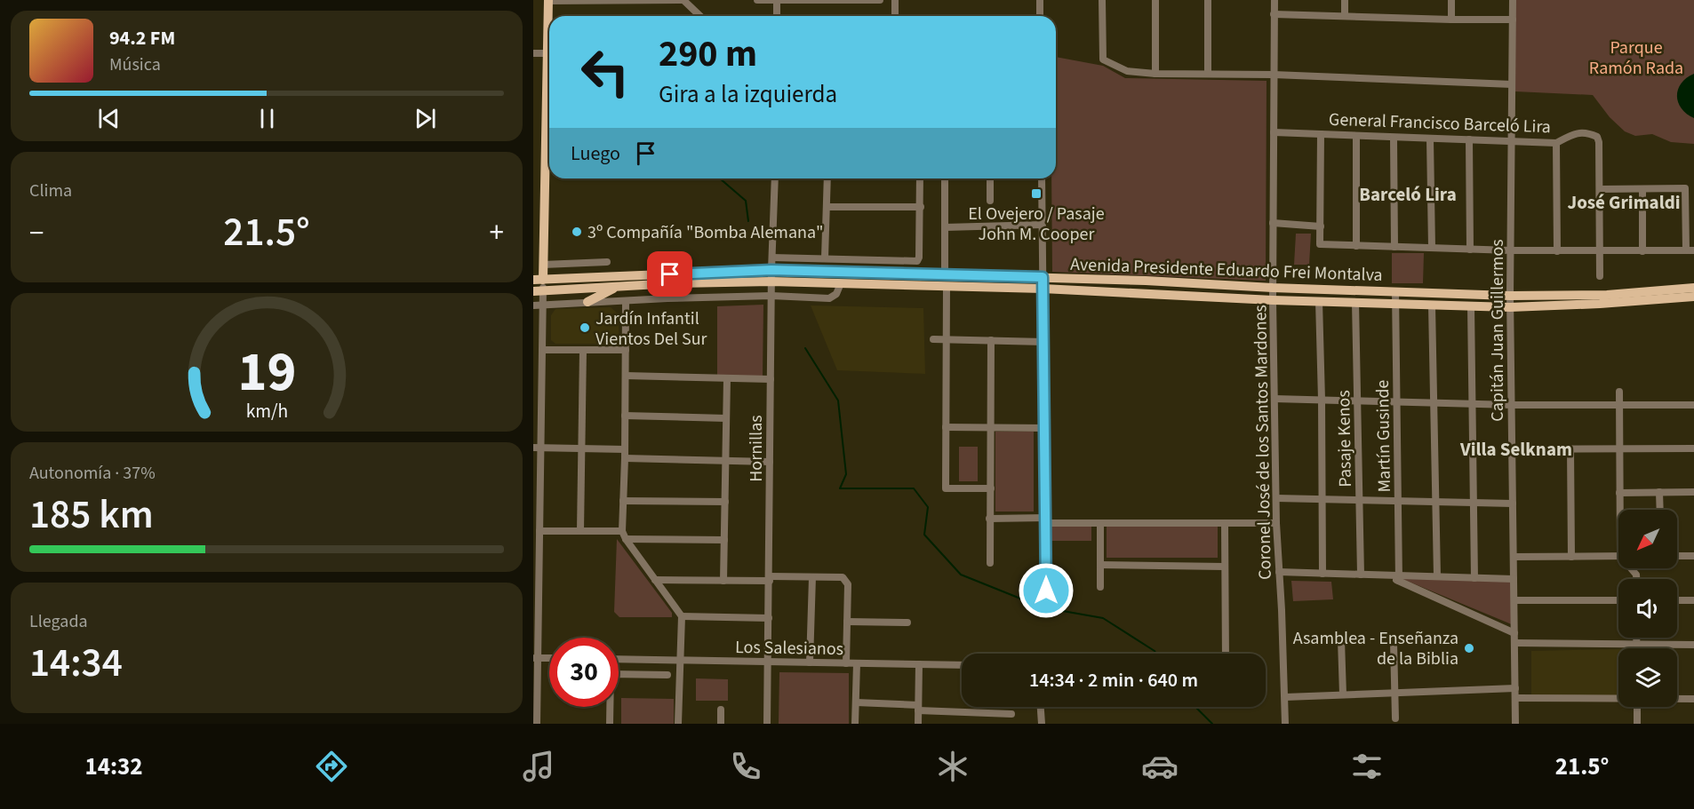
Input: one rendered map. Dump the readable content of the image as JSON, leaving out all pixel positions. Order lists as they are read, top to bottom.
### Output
{
  "streets": {
    "main road": ["Avenida Presidente Eduardo Frei Montalva"],
    "street": [
      "General Francisco Barceló Lira",
      "Capitán Juan Guillermos",
      "Martín Gusinde",
      "Pasaje Kenos",
      "Coronel José de los Santos Mardones",
      "Hornillas",
      "Los Salesianos"
    ]
  },
  "crossings": [
    ["General Francisco Barceló Lira", "Capitán Juan Guillermos"],
    ["General Francisco Barceló Lira", "Coronel José de los Santos Mardones"],
    ["Avenida Presidente Eduardo Frei Montalva", "Capitán Juan Guillermos"],
    ["Avenida Presidente Eduardo Frei Montalva", "Martín Gusinde"],
    ["Avenida Presidente Eduardo Frei Montalva", "Pasaje Kenos"],
    ["Avenida Presidente Eduardo Frei Montalva", "Coronel José de los Santos Mardones"],
    ["Avenida Presidente Eduardo Frei Montalva", "Hornillas"],
    ["Hornillas", "Los Salesianos"]
  ],
  "districts": ["Barceló Lira", "José Grimaldi", "Villa Selknam"],
  "parks": ["Parque Ramón Rada"],
  "places": {
    "transit": ["El Ovejero / Pasaje John M. Cooper"],
    "other": ["3º Compañía \"Bomba Alemana\"", "Jardín Infantil Vientos Del Sur", "Asamblea - Enseñanza de la Biblia"]
  },
  "north": "bottom left",
  "page": {
    "turn": ["290 m", "Gira a la izquierda"],
    "song": ["94.2 FM", "Música"],
    "then": "Luego",
    "tile": [
      "Clima",
      ["Autonomía · 37%", "185 km"],
      ["Llegada", "14:34"]
    ],
    "heat": ["−", "21.5°", "+"],
    "limit": "30",
    "trip": "14:34 · 2 min · 640 m",
    "tabs": ["14:32", "21.5°"],
    "gauge": ["19", "km/h"]
  }
}
